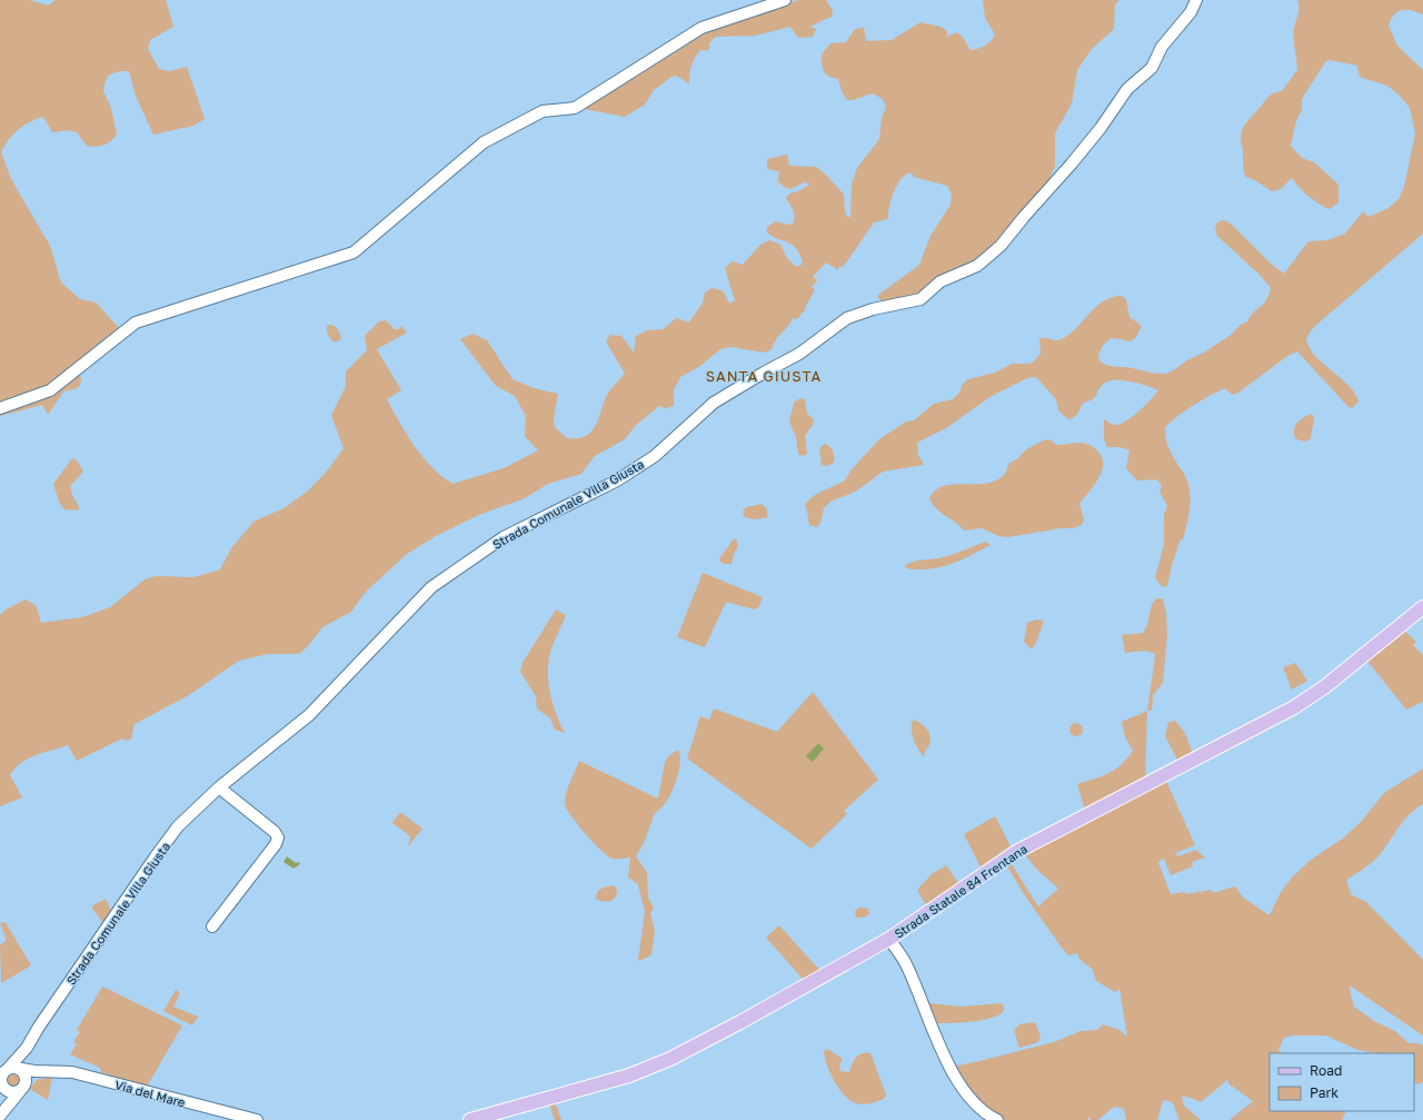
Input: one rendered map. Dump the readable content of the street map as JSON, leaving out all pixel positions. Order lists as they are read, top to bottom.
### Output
{
  "streets": {
    "main road": ["Strada Statale 84 Frentana"],
    "street": ["Strada Comunale Villa Giusta", "Via del Mare"]
  },
  "districts": ["SANTA GIUSTA"],
  "legend": ["Road", "Park"]
}
